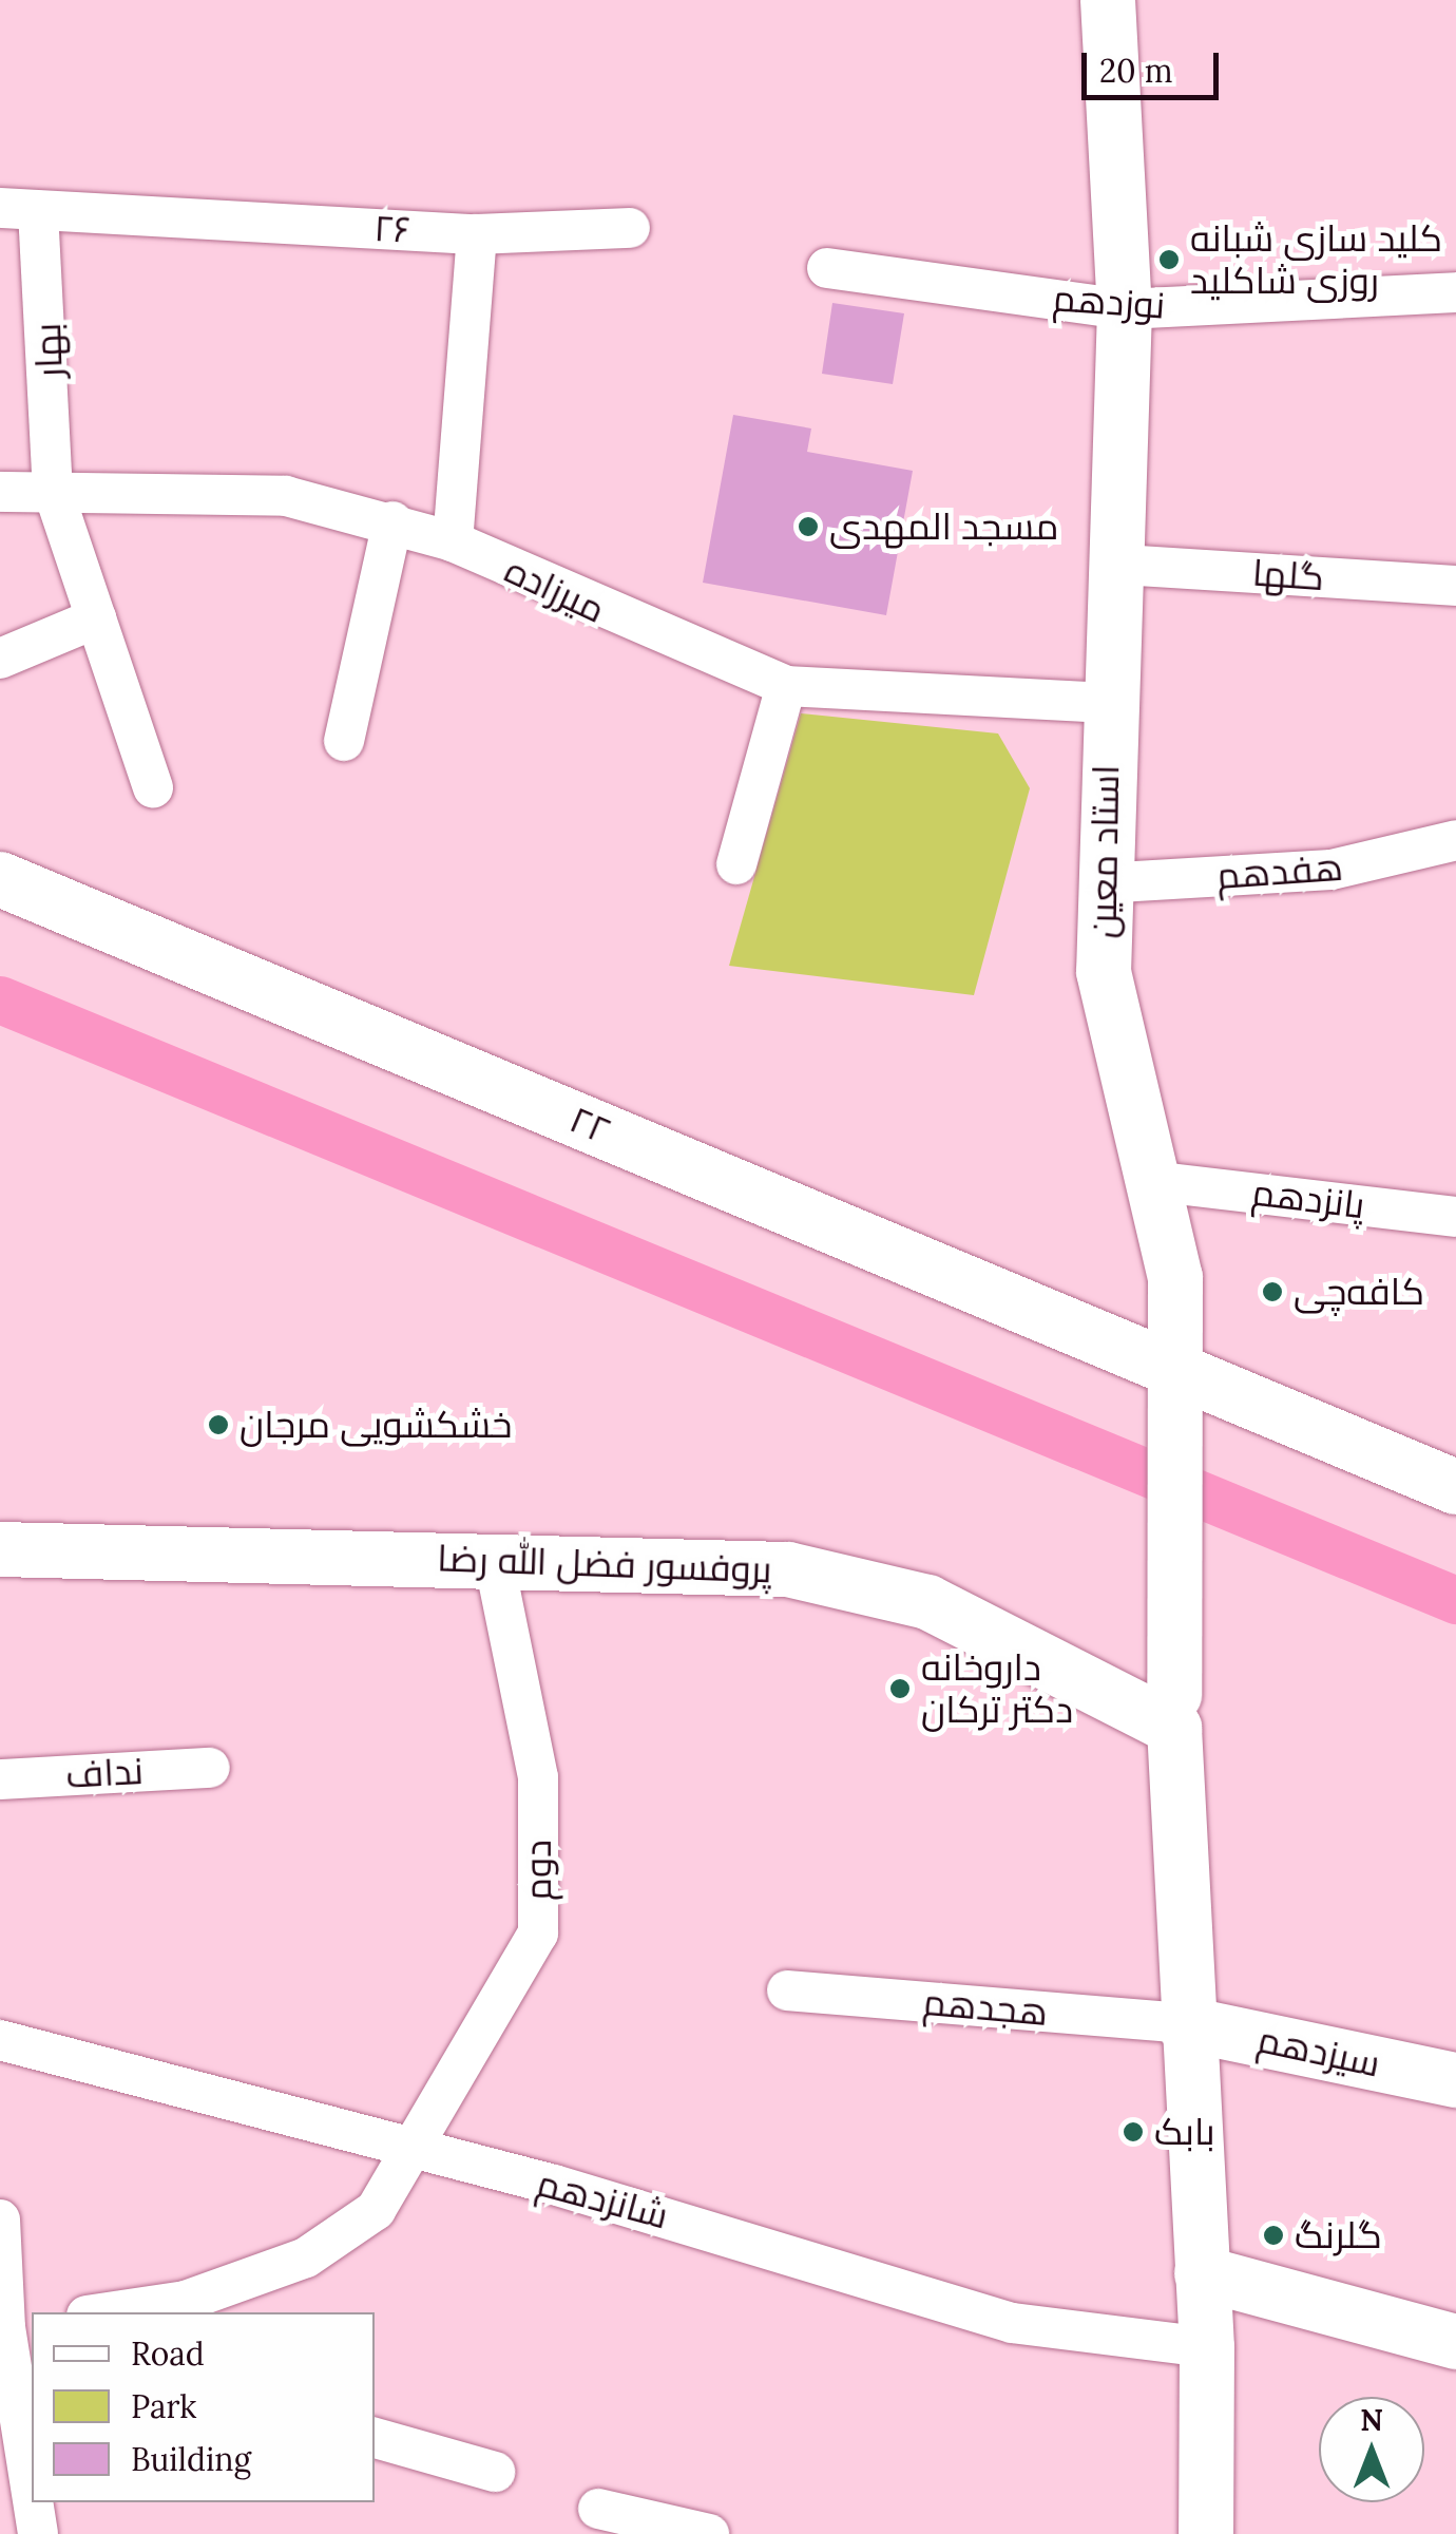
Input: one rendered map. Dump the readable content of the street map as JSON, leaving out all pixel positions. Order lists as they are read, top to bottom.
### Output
{
  "streets": {
    "main road": [
      "استاد معین",
      "۲۲",
      "پروفسور فضل الله رضا",
      "سیزدهم"
    ],
    "street": [
      "۲۶",
      "نوزدهم",
      "بهار",
      "گلها",
      "میرزاده",
      "هفدهم",
      "پانزدهم",
      "نداف",
      "دوم",
      "هجدهم",
      "شانزدهم"
    ]
  },
  "crossings": [
    ["۲۶", "بهار"],
    ["نوزدهم", "استاد معین"],
    ["بهار", "میرزاده"],
    ["گلها", "استاد معین"],
    ["میرزاده", "استاد معین"],
    ["استاد معین", "هفدهم"],
    ["استاد معین", "۲۲"],
    ["استاد معین", "پانزدهم"],
    ["استاد معین", "پروفسور فضل الله رضا"],
    ["استاد معین", "هجدهم"],
    ["استاد معین", "سیزدهم"],
    ["استاد معین", "شانزدهم"],
    ["پروفسور فضل الله رضا", "دوم"],
    ["دوم", "شانزدهم"],
    ["هجدهم", "سیزدهم"]
  ],
  "places": [
    "کلید سازی شبانه روزی شاکلید",
    "مسجد المهدی",
    "کافه‌چی",
    "خشکشویی مرجان",
    "داروخانه دکتر ترکان",
    "بابک",
    "گلرنگ"
  ],
  "legend": ["Road", "Park", "Building"],
  "scale_bar": "20 m",
  "north": "top"
}
